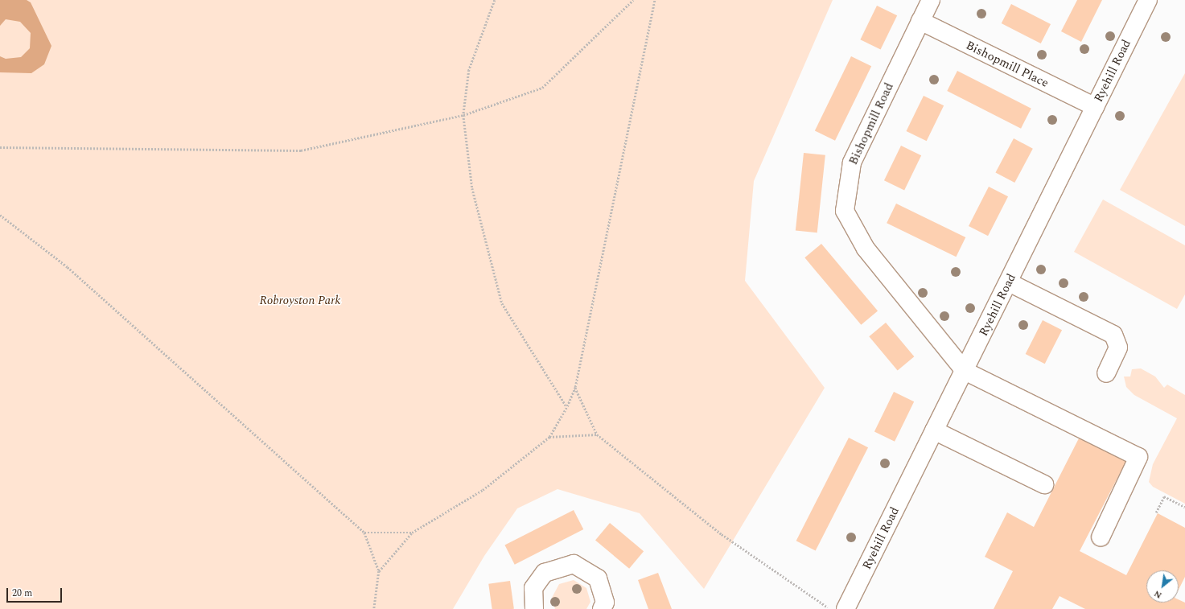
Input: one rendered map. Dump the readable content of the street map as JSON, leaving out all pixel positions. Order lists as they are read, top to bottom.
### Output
{
  "streets": {
    "street": ["Bishopmill Place", "Ryehill Road", "Bishopmill Road"]
  },
  "crossings": [
    ["Bishopmill Place", "Ryehill Road"],
    ["Bishopmill Place", "Bishopmill Road"],
    ["Ryehill Road", "Bishopmill Road"]
  ],
  "parks": ["Robroyston Park"],
  "scale_bar": "20 m",
  "north": "bottom left"
}
